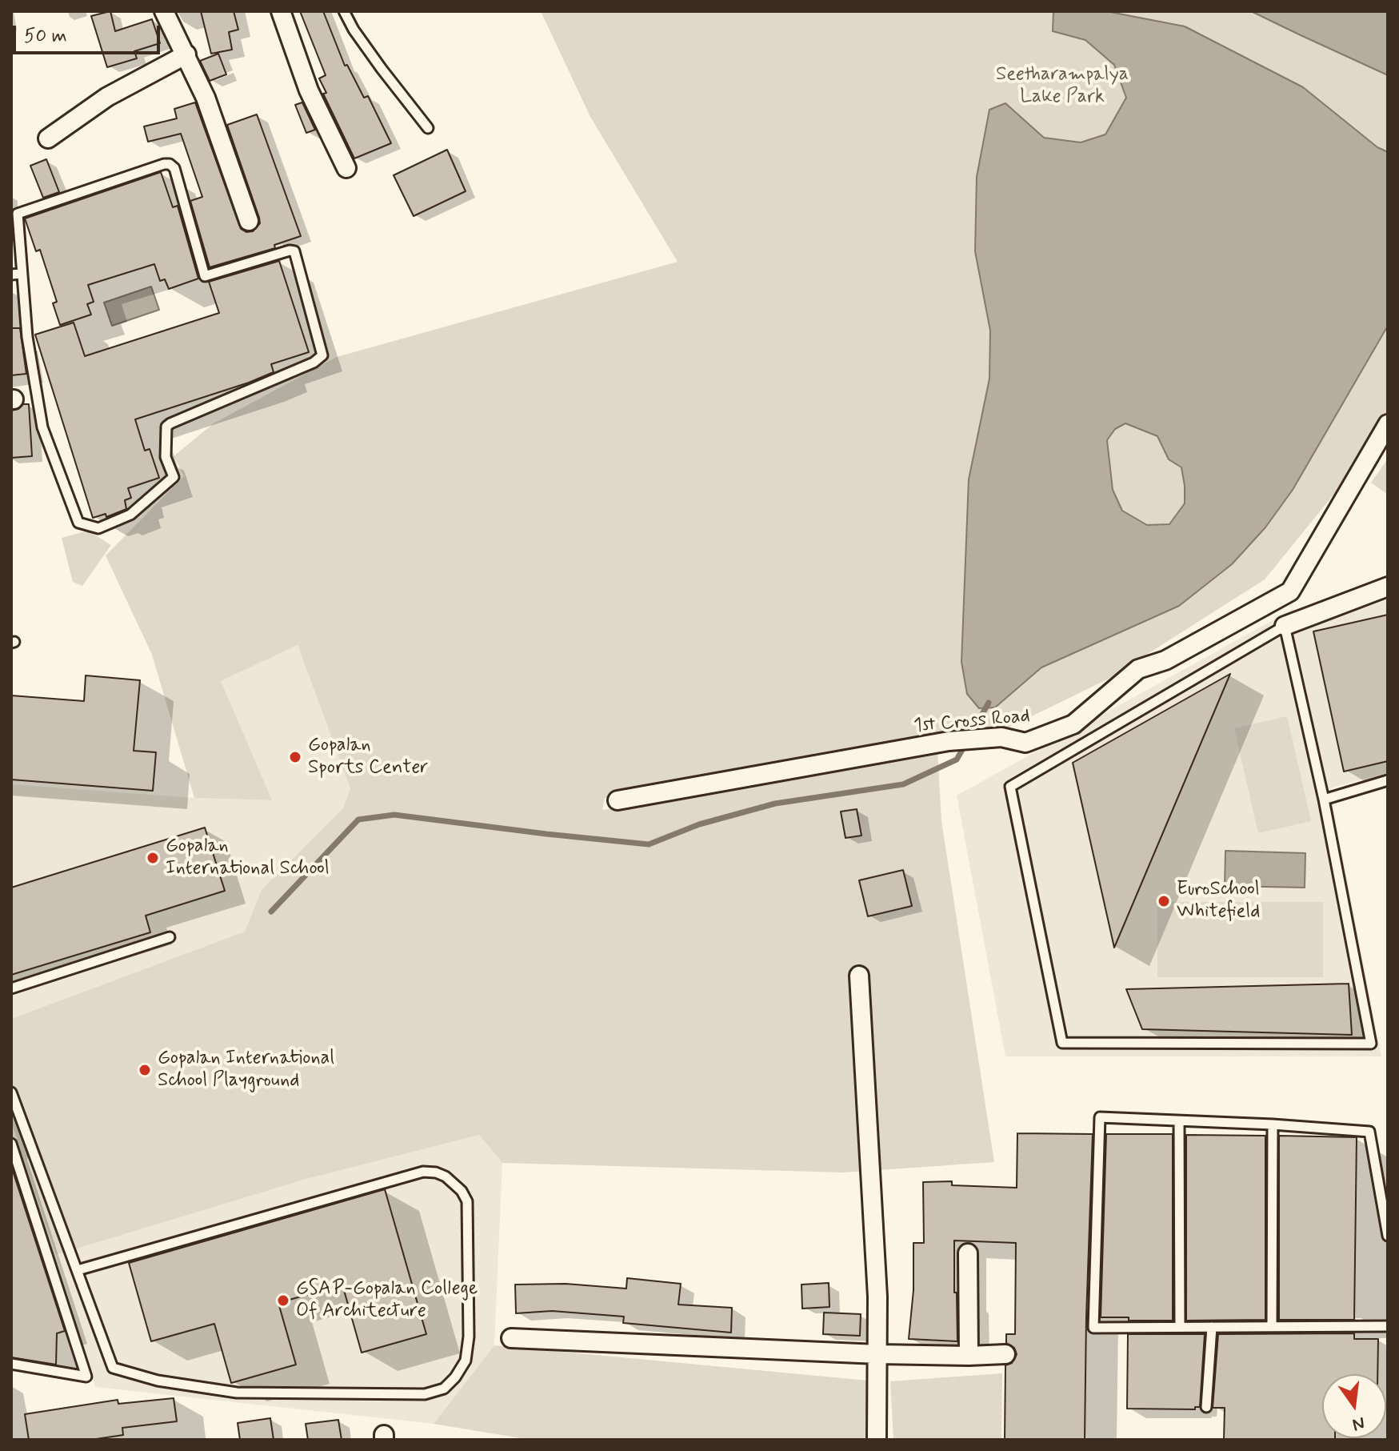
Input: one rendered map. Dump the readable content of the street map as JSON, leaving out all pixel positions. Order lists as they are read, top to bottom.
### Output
{
  "streets": {
    "street": ["1st Cross Road"]
  },
  "parks": ["Seetharampalya Lake Park"],
  "places": [
    "Gopalan Sports Center",
    "Gopalan International School",
    "EuroSchool Whitefield",
    "Gopalan International School Playground",
    "GSAP-Gopalan College Of Architecture"
  ],
  "scale_bar": "50 m",
  "north": "bottom"
}
